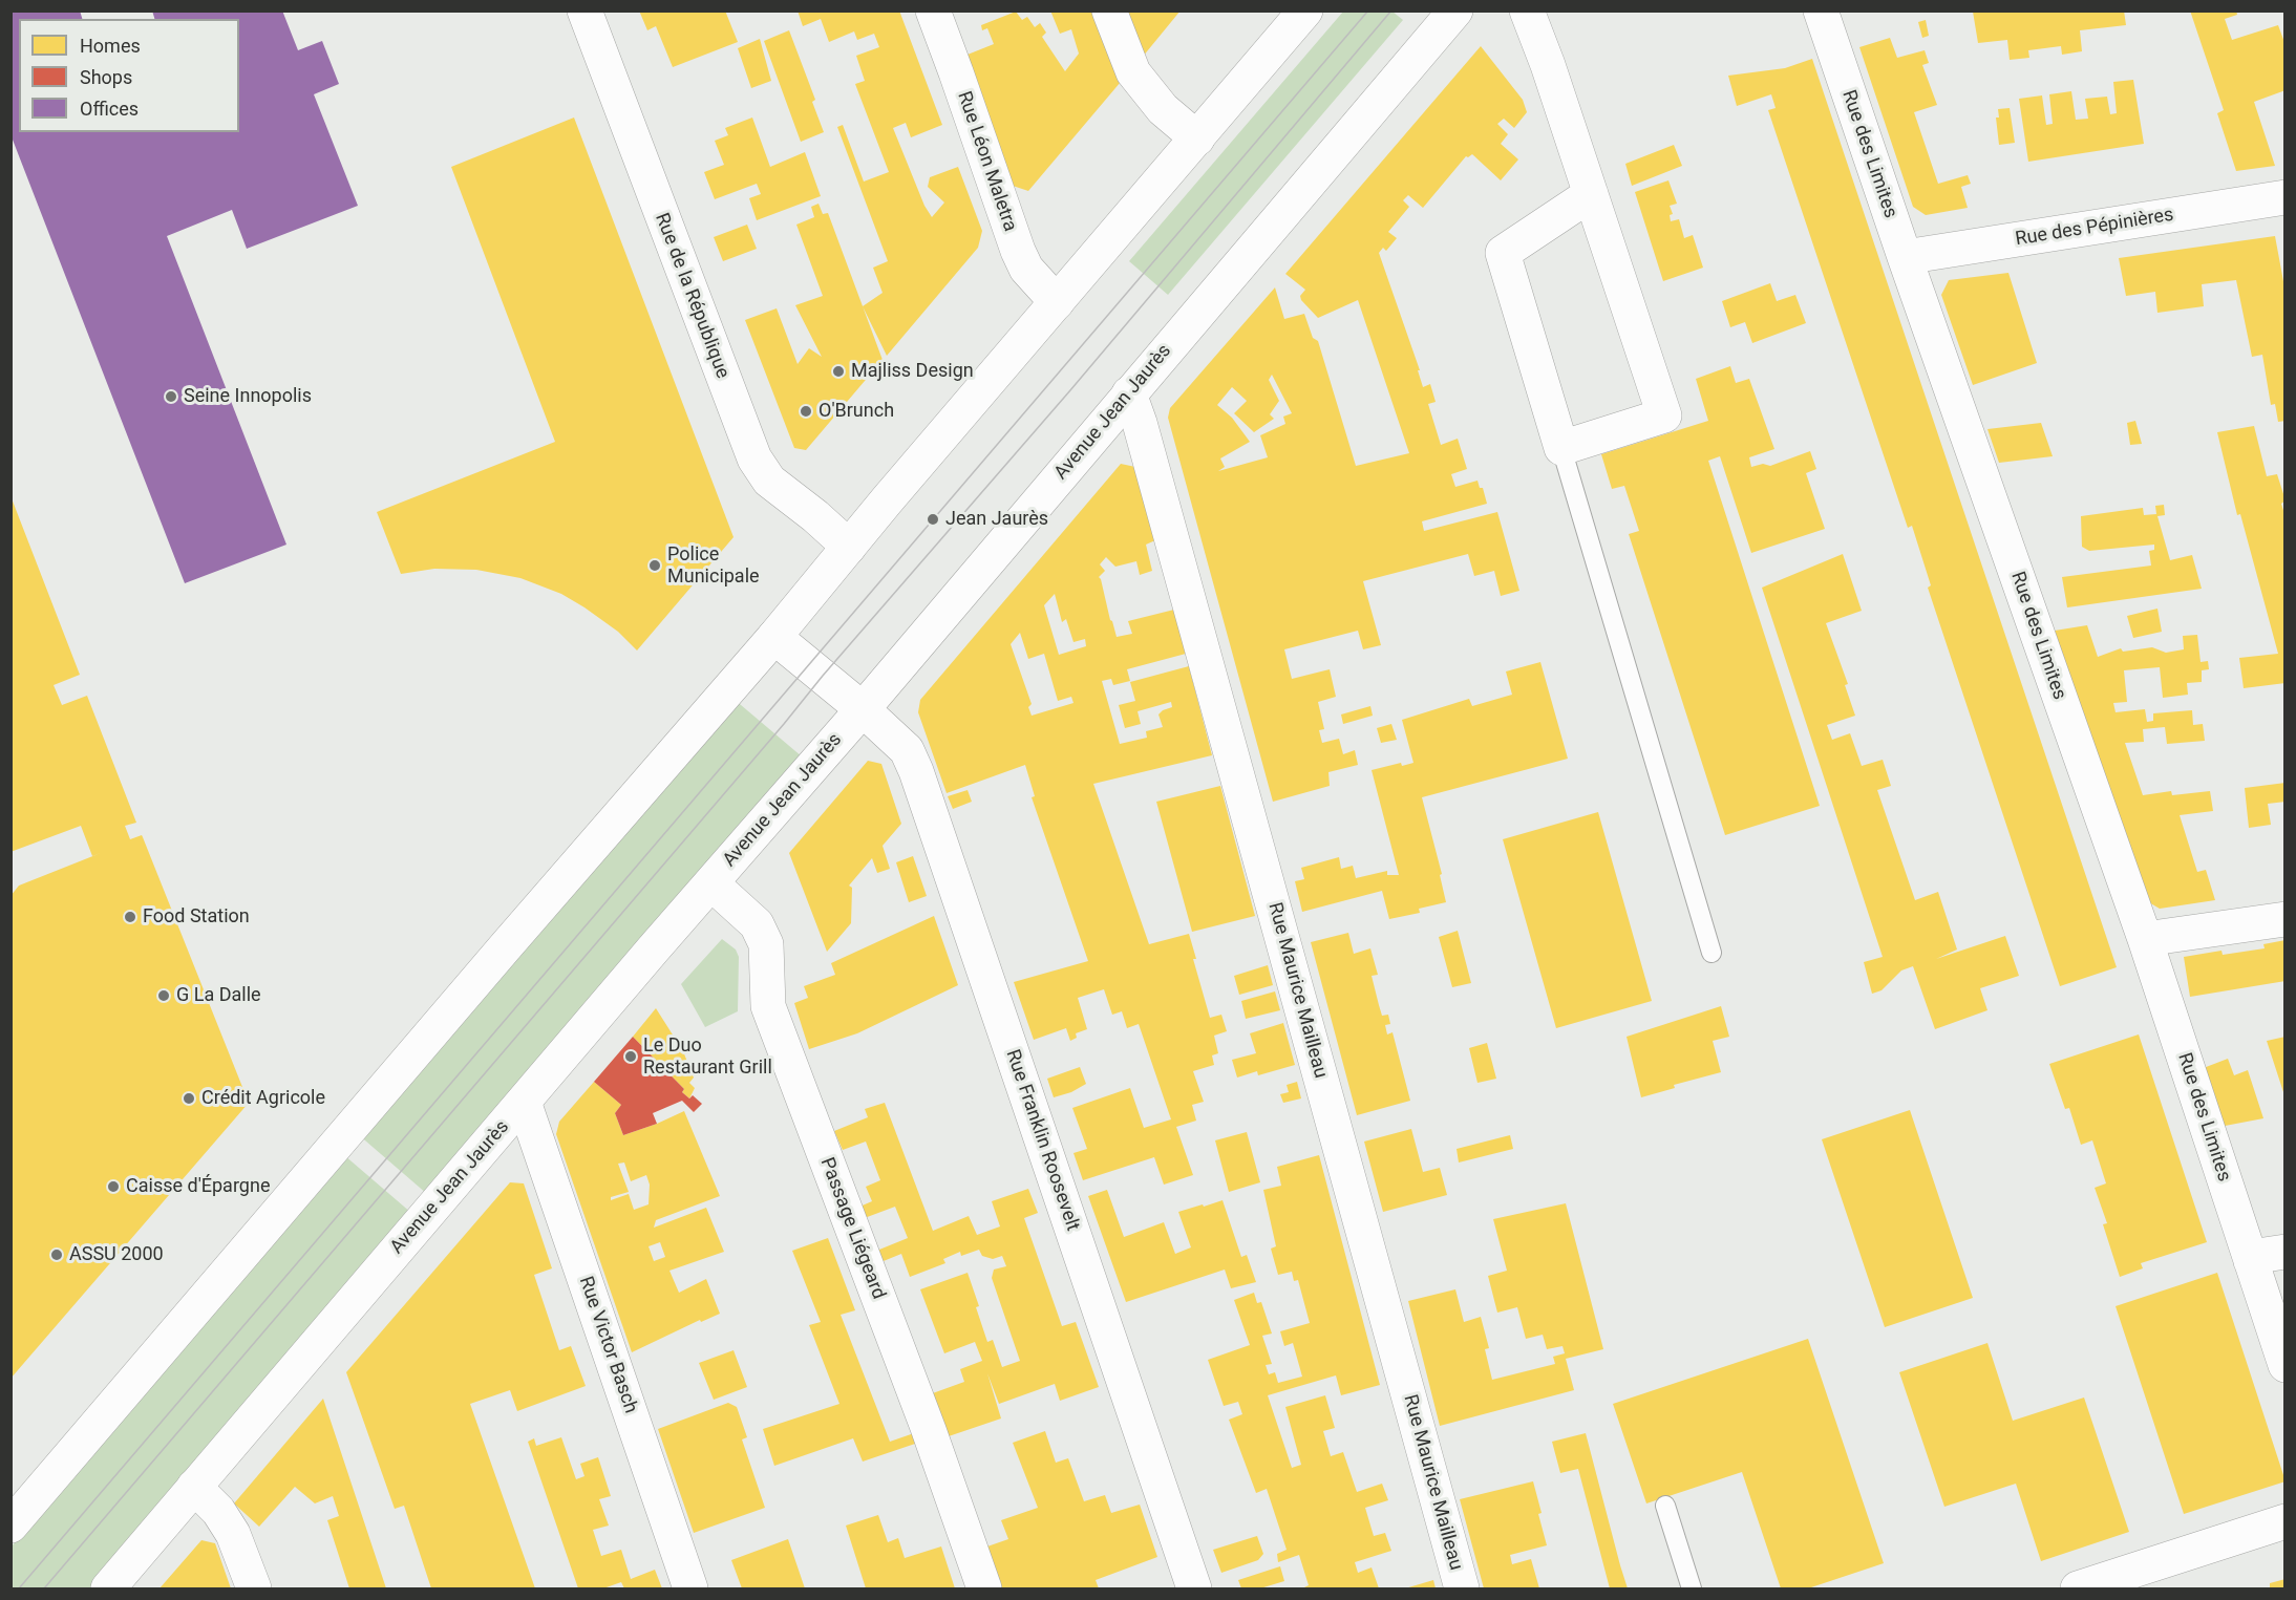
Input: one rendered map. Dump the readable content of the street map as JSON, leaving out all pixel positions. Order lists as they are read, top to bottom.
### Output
{
  "streets": {
    "street": [
      "Rue des Limites",
      "Rue Léon Maletra",
      "Rue des Pépinières",
      "Rue de la République",
      "Avenue Jean Jaurès",
      "Rue Maurice Mailleau",
      "Rue Franklin Roosevelt",
      "Passage Liégeard",
      "Rue Victor Basch"
    ]
  },
  "crossings": [
    ["Rue des Limites", "Rue des Pépinières"],
    ["Avenue Jean Jaurès", "Rue Maurice Mailleau"],
    ["Avenue Jean Jaurès", "Rue Franklin Roosevelt"],
    ["Avenue Jean Jaurès", "Passage Liégeard"],
    ["Avenue Jean Jaurès", "Rue Victor Basch"]
  ],
  "places": [
    "Majliss Design",
    "Seine Innopolis",
    "O'Brunch",
    "Jean Jaurès",
    "Police Municipale",
    "Food Station",
    "G La Dalle",
    "Le Duo Restaurant Grill",
    "Crédit Agricole",
    "Caisse d'Épargne",
    "ASSU 2000"
  ],
  "legend": ["Homes", "Shops", "Offices"]
}
